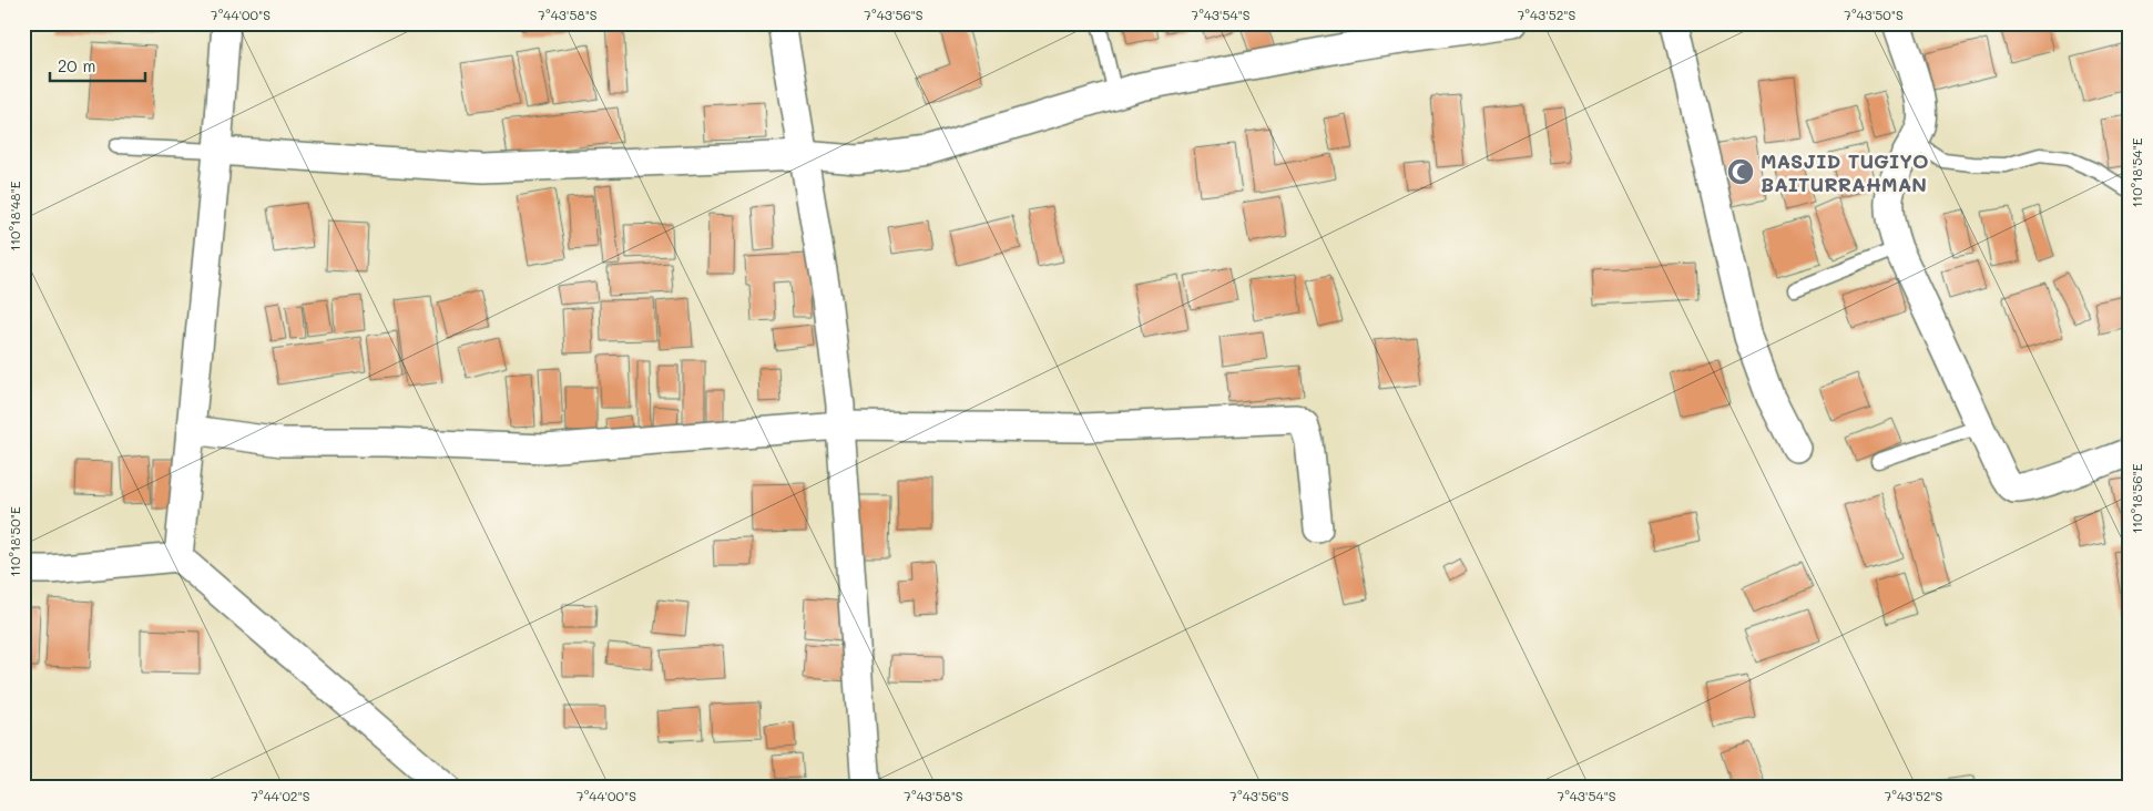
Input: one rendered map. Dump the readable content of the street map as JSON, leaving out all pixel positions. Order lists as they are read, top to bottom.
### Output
{
  "places": {
    "mosque": ["MASJID TUGIYO BAITURRAHMAN"]
  },
  "scale_bar": "20 m",
  "coordinates": [
    "7°44'00\"S",
    "7°43'58\"S",
    "7°43'56\"S",
    "7°43'54\"S",
    "7°43'52\"S",
    "7°43'50\"S",
    "110°18'54\"E",
    "110°18'48\"E",
    "110°18'56\"E",
    "110°18'50\"E",
    "7°44'02\"S"
  ]
}
